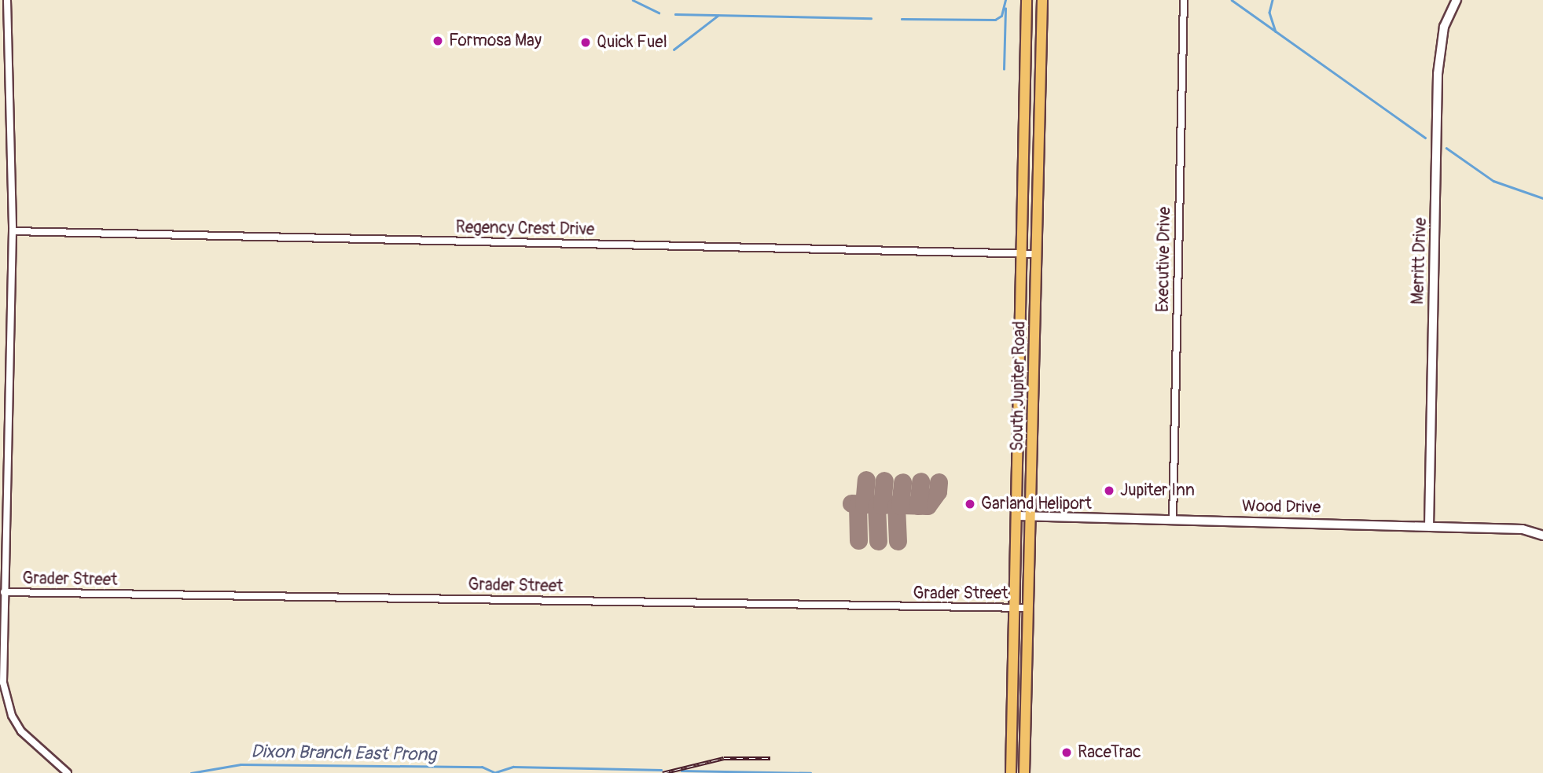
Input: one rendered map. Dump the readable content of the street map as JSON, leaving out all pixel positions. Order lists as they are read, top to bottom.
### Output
{
  "streets": {
    "main road": ["South Jupiter Road"],
    "street": [
      "Regency Crest Drive",
      "Executive Drive",
      "Merritt Drive",
      "Wood Drive",
      "Grader Street"
    ]
  },
  "crossings": [
    ["Regency Crest Drive", "South Jupiter Road"],
    ["Executive Drive", "Wood Drive"],
    ["Merritt Drive", "Wood Drive"],
    ["South Jupiter Road", "Wood Drive"],
    ["South Jupiter Road", "Grader Street"]
  ],
  "water": ["Dixon Branch East Prong"],
  "places": [
    "Formosa May",
    "Quick Fuel",
    "Jupiter Inn",
    "Garland Heliport",
    "RaceTrac"
  ]
}
